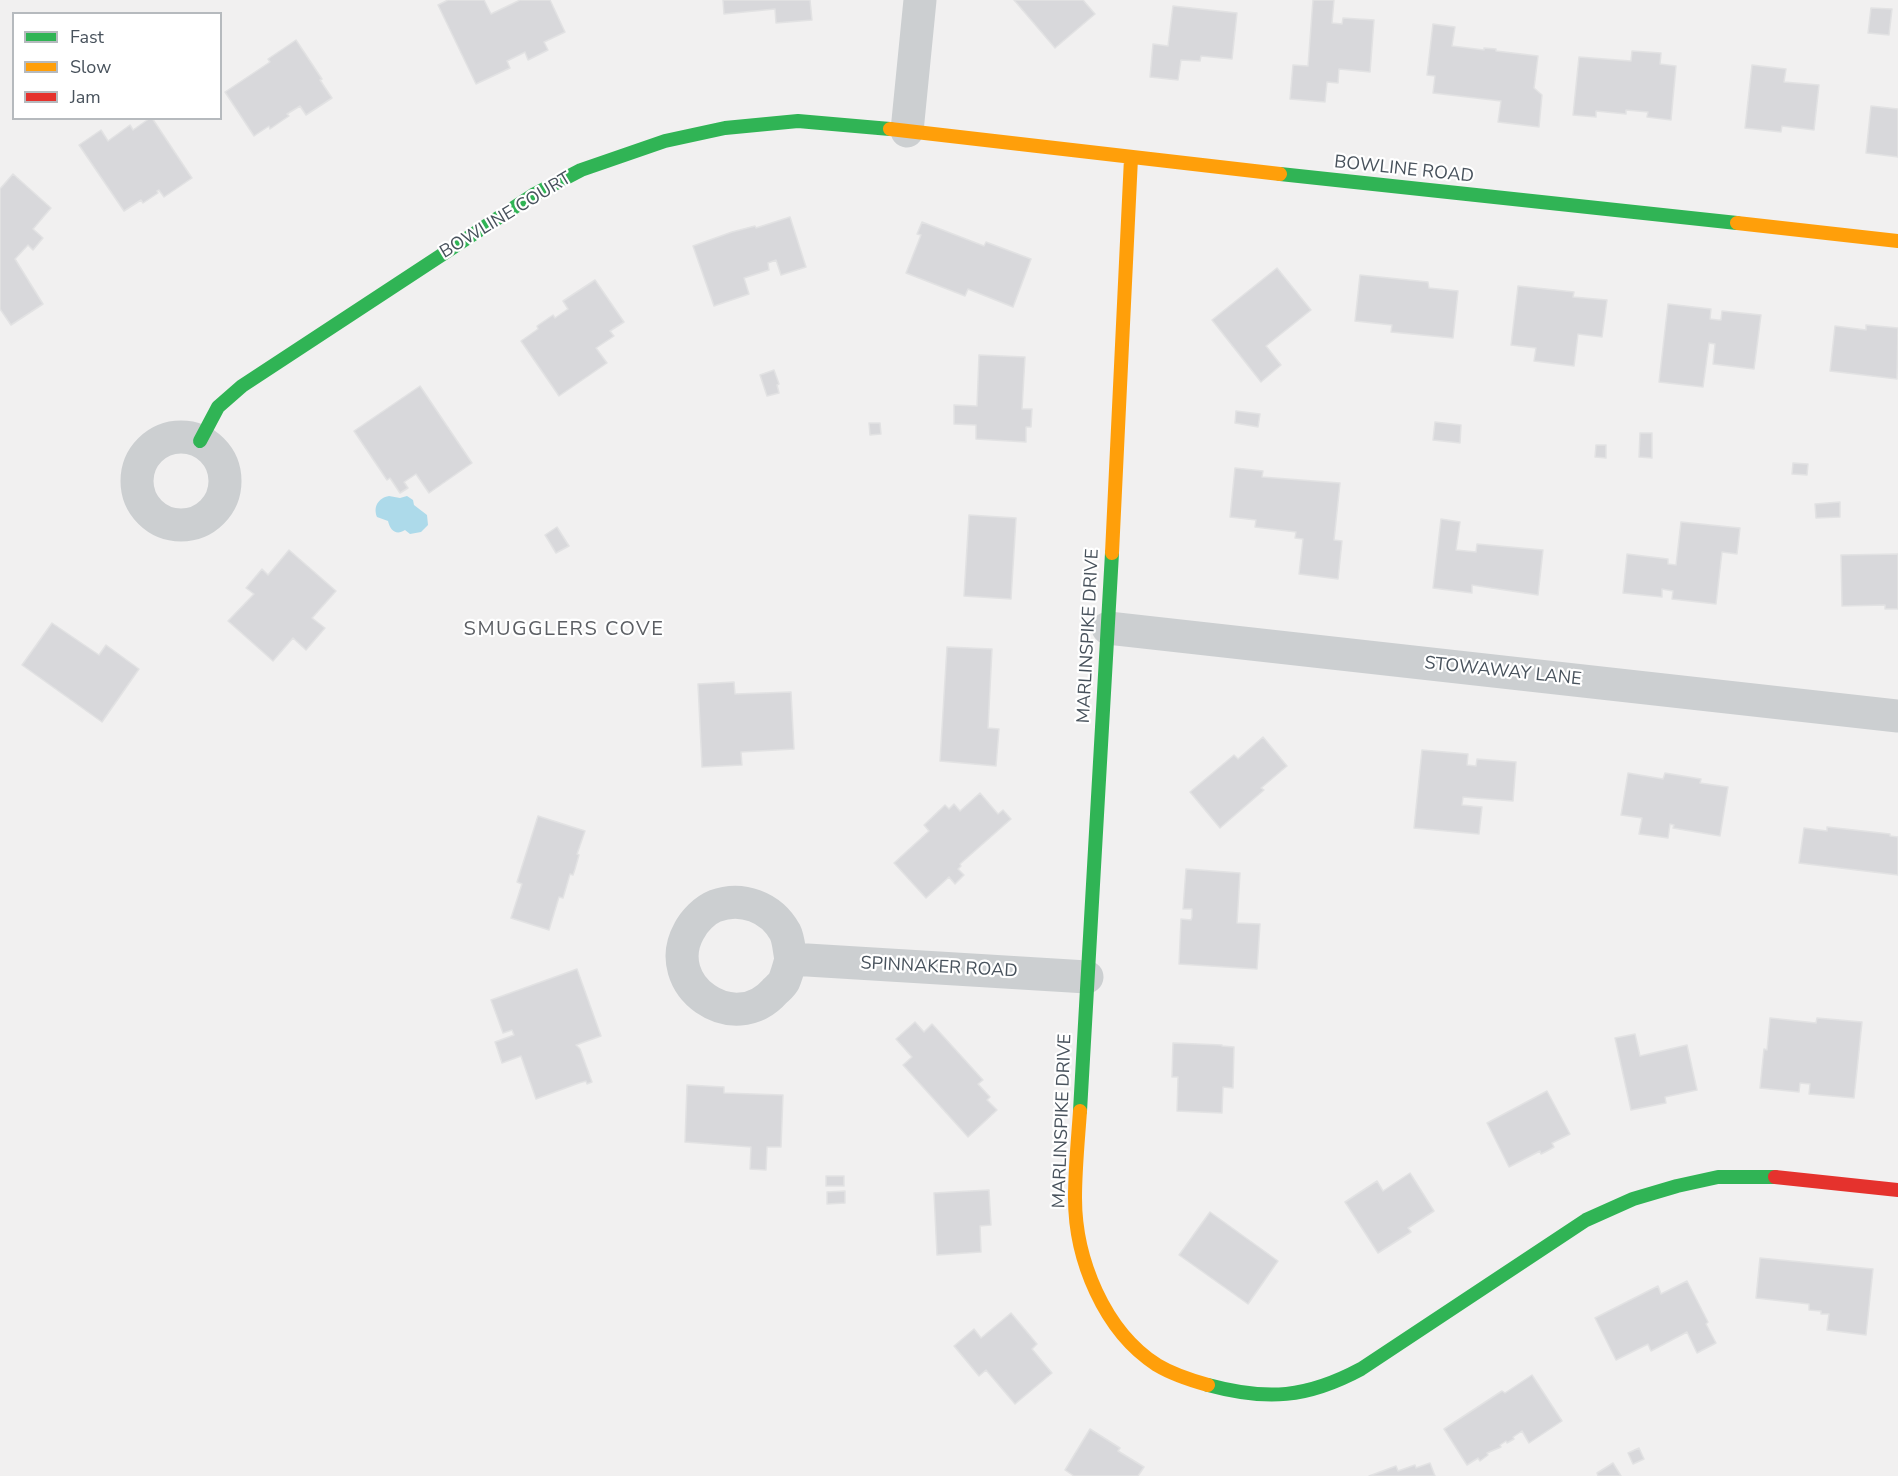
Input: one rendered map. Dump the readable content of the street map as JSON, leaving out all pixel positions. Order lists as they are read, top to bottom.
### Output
{
  "streets": {
    "street": [
      "BOWLINE ROAD",
      "BOWLINE COURT",
      "MARLINSPIKE DRIVE",
      "STOWAWAY LANE",
      "SPINNAKER ROAD"
    ]
  },
  "crossings": [
    ["BOWLINE ROAD", "BOWLINE COURT"],
    ["BOWLINE ROAD", "MARLINSPIKE DRIVE"],
    ["MARLINSPIKE DRIVE", "STOWAWAY LANE"],
    ["MARLINSPIKE DRIVE", "SPINNAKER ROAD"]
  ],
  "districts": ["SMUGGLERS COVE"],
  "legend": ["Fast", "Slow", "Jam"]
}
